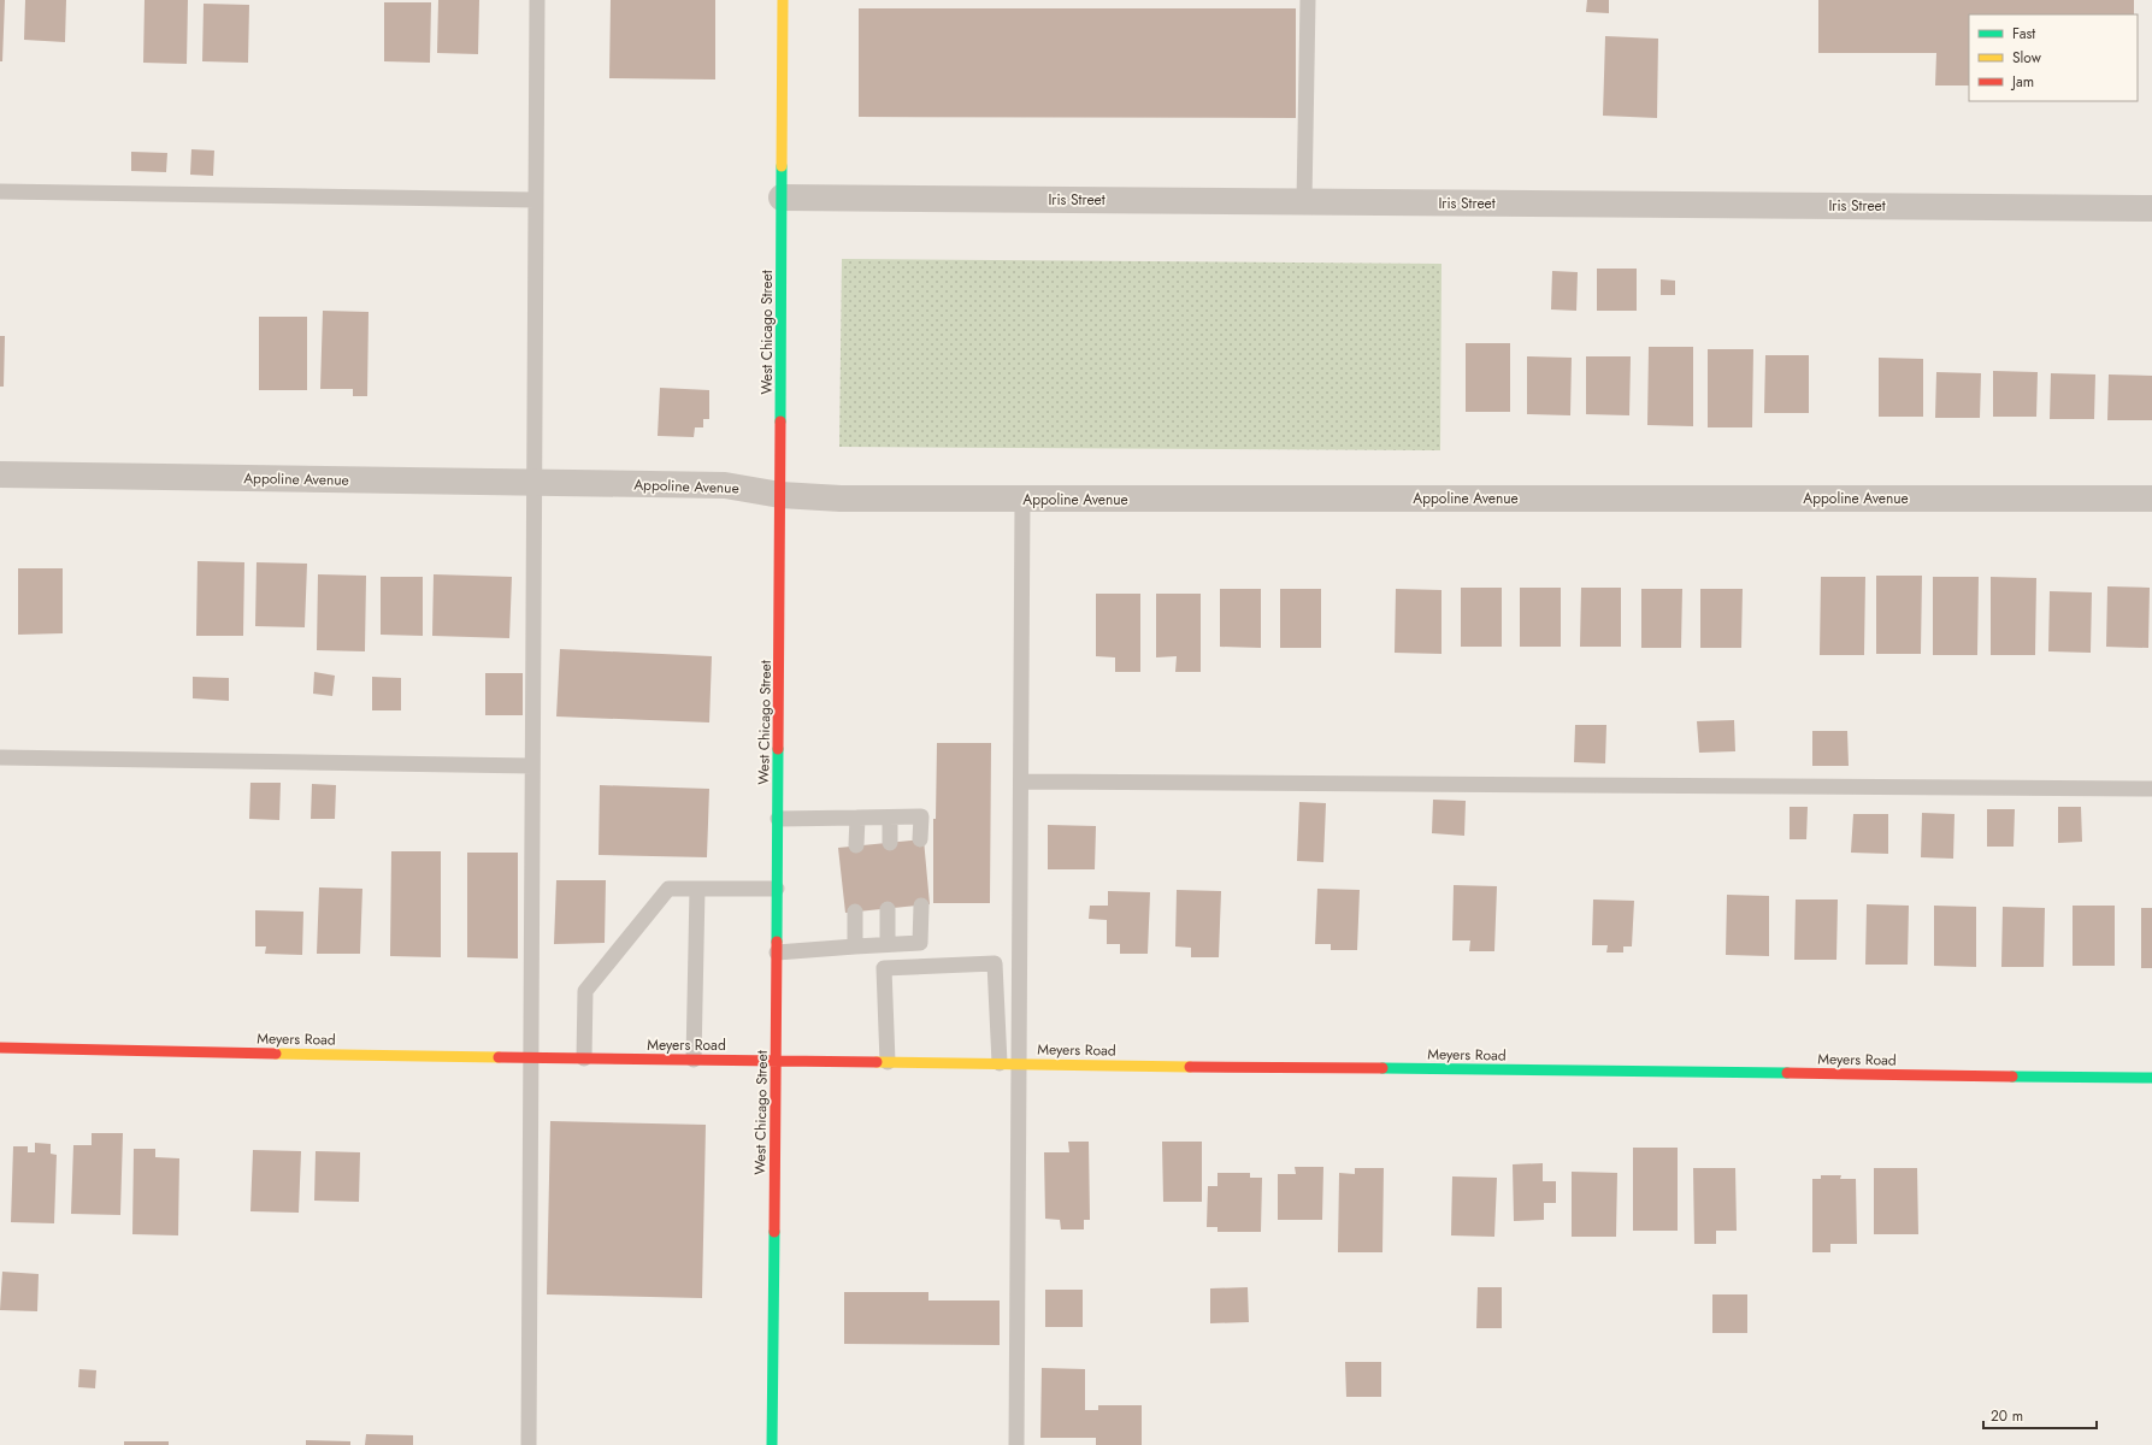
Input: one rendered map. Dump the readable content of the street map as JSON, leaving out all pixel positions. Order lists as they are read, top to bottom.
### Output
{
  "streets": {
    "street": [
      "Iris Street",
      "West Chicago Street",
      "Appoline Avenue",
      "Meyers Road"
    ]
  },
  "crossings": [
    ["Iris Street", "West Chicago Street"],
    ["West Chicago Street", "Appoline Avenue"],
    ["West Chicago Street", "Meyers Road"]
  ],
  "legend": ["Fast", "Slow", "Jam"],
  "scale_bar": "20 m"
}
